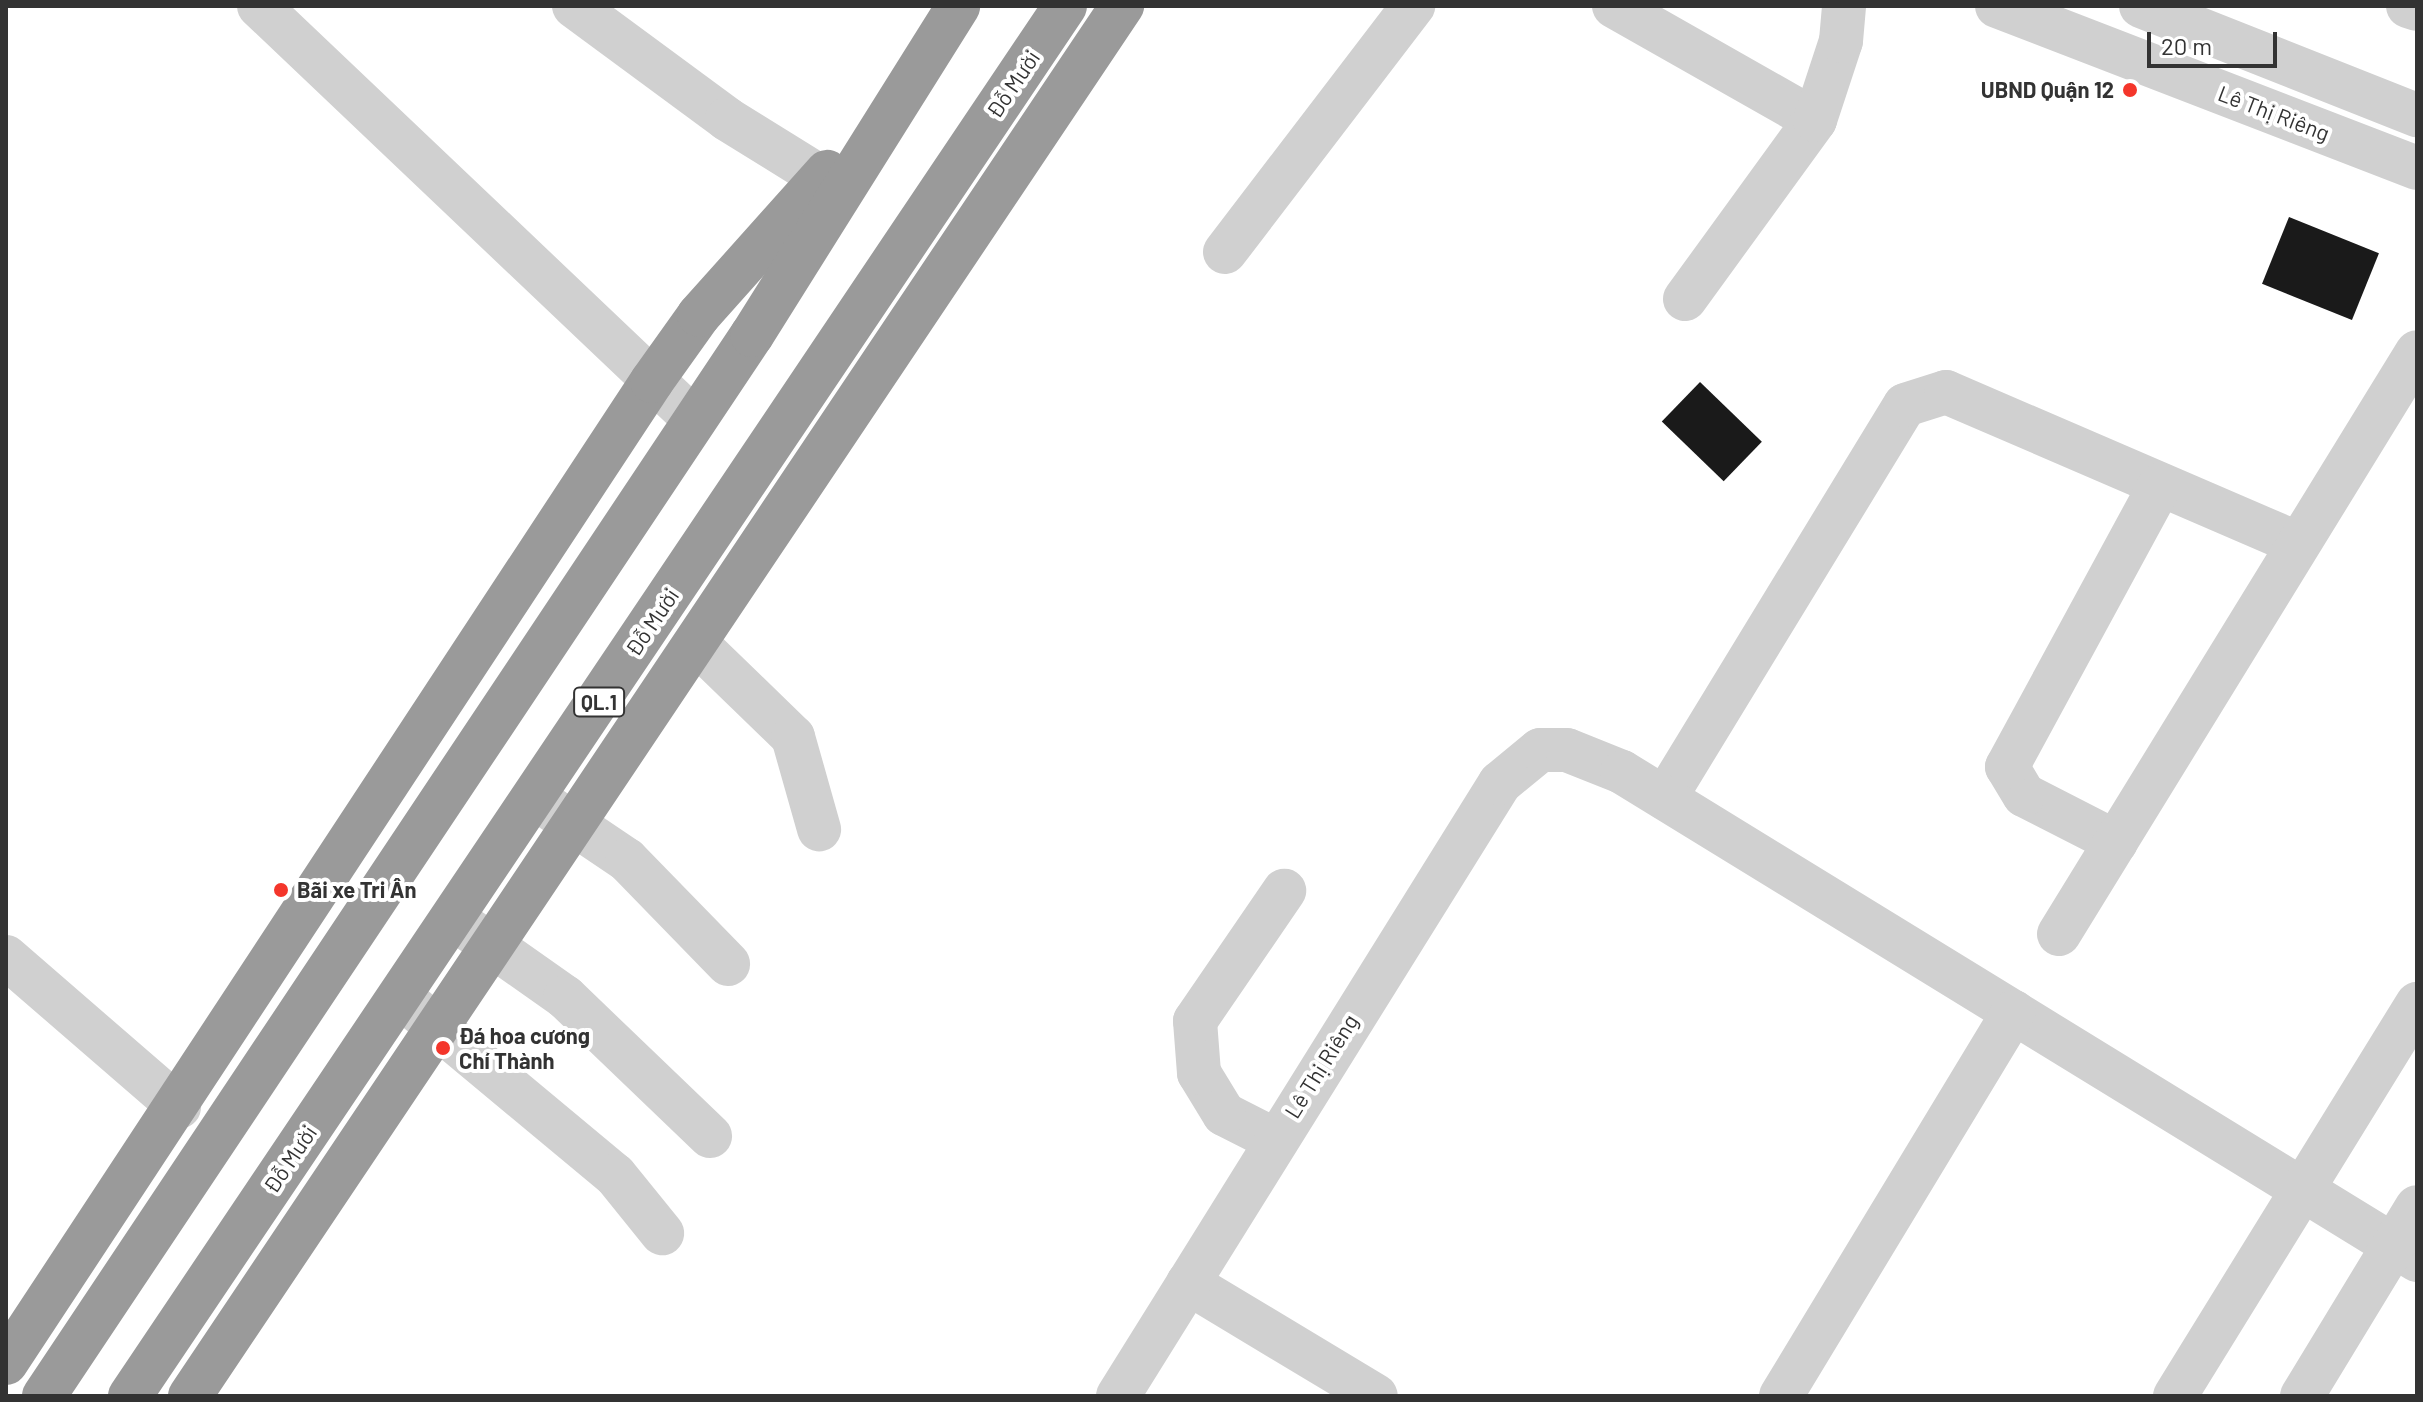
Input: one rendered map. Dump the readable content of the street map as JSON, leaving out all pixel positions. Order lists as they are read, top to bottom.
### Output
{
  "streets": {
    "highway": ["Đỗ Mười", "QL.1"],
    "street": ["Lê Thị Riêng"]
  },
  "places": ["UBND Quận 12", "Bãi xe Tri Ân", "Đá hoa cương Chí Thành"],
  "scale_bar": "20 m"
}
